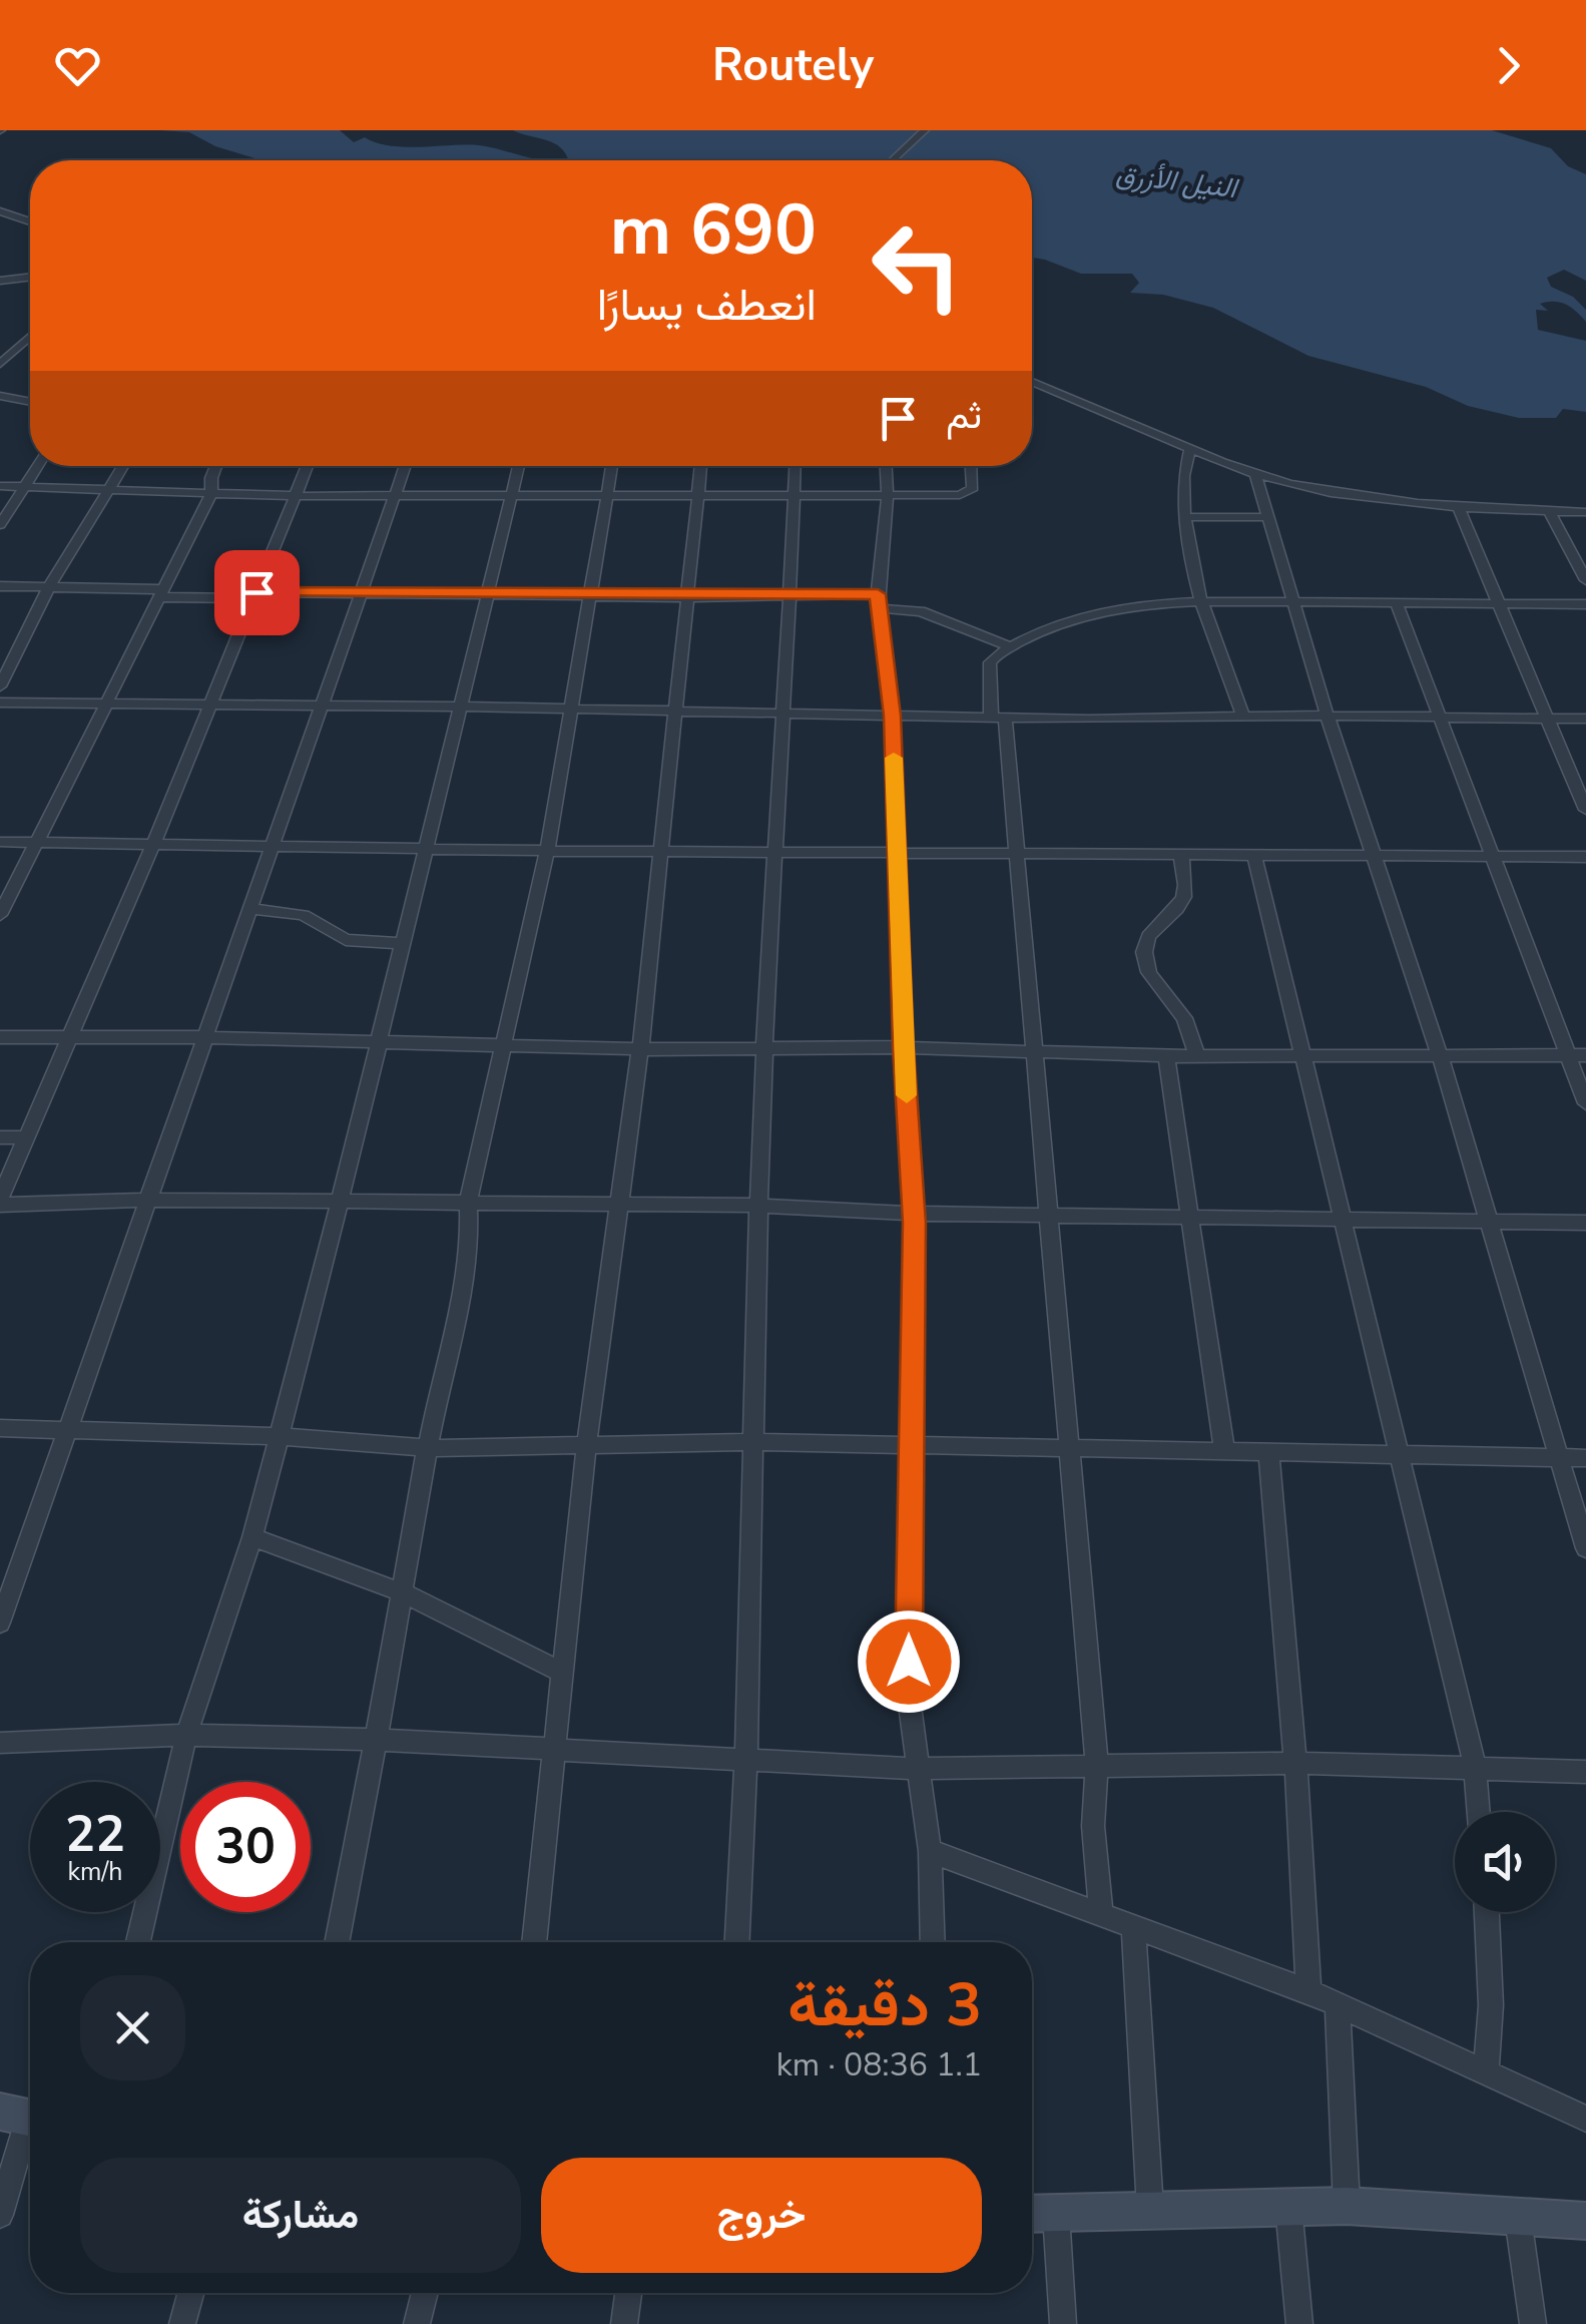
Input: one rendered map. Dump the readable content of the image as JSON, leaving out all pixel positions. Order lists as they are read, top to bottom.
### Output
{
  "water": ["النيل الأزرق"],
  "page": {
    "header": "Routely",
    "turn": ["690 m", "انعطف يسارًا"],
    "then": "ثم",
    "speed": "22 km/h",
    "limit": "30",
    "heading": ["3 دقيقة", "1.1 km · 08:36"],
    "buttons": ["خروج", "مشاركة"]
  }
}
